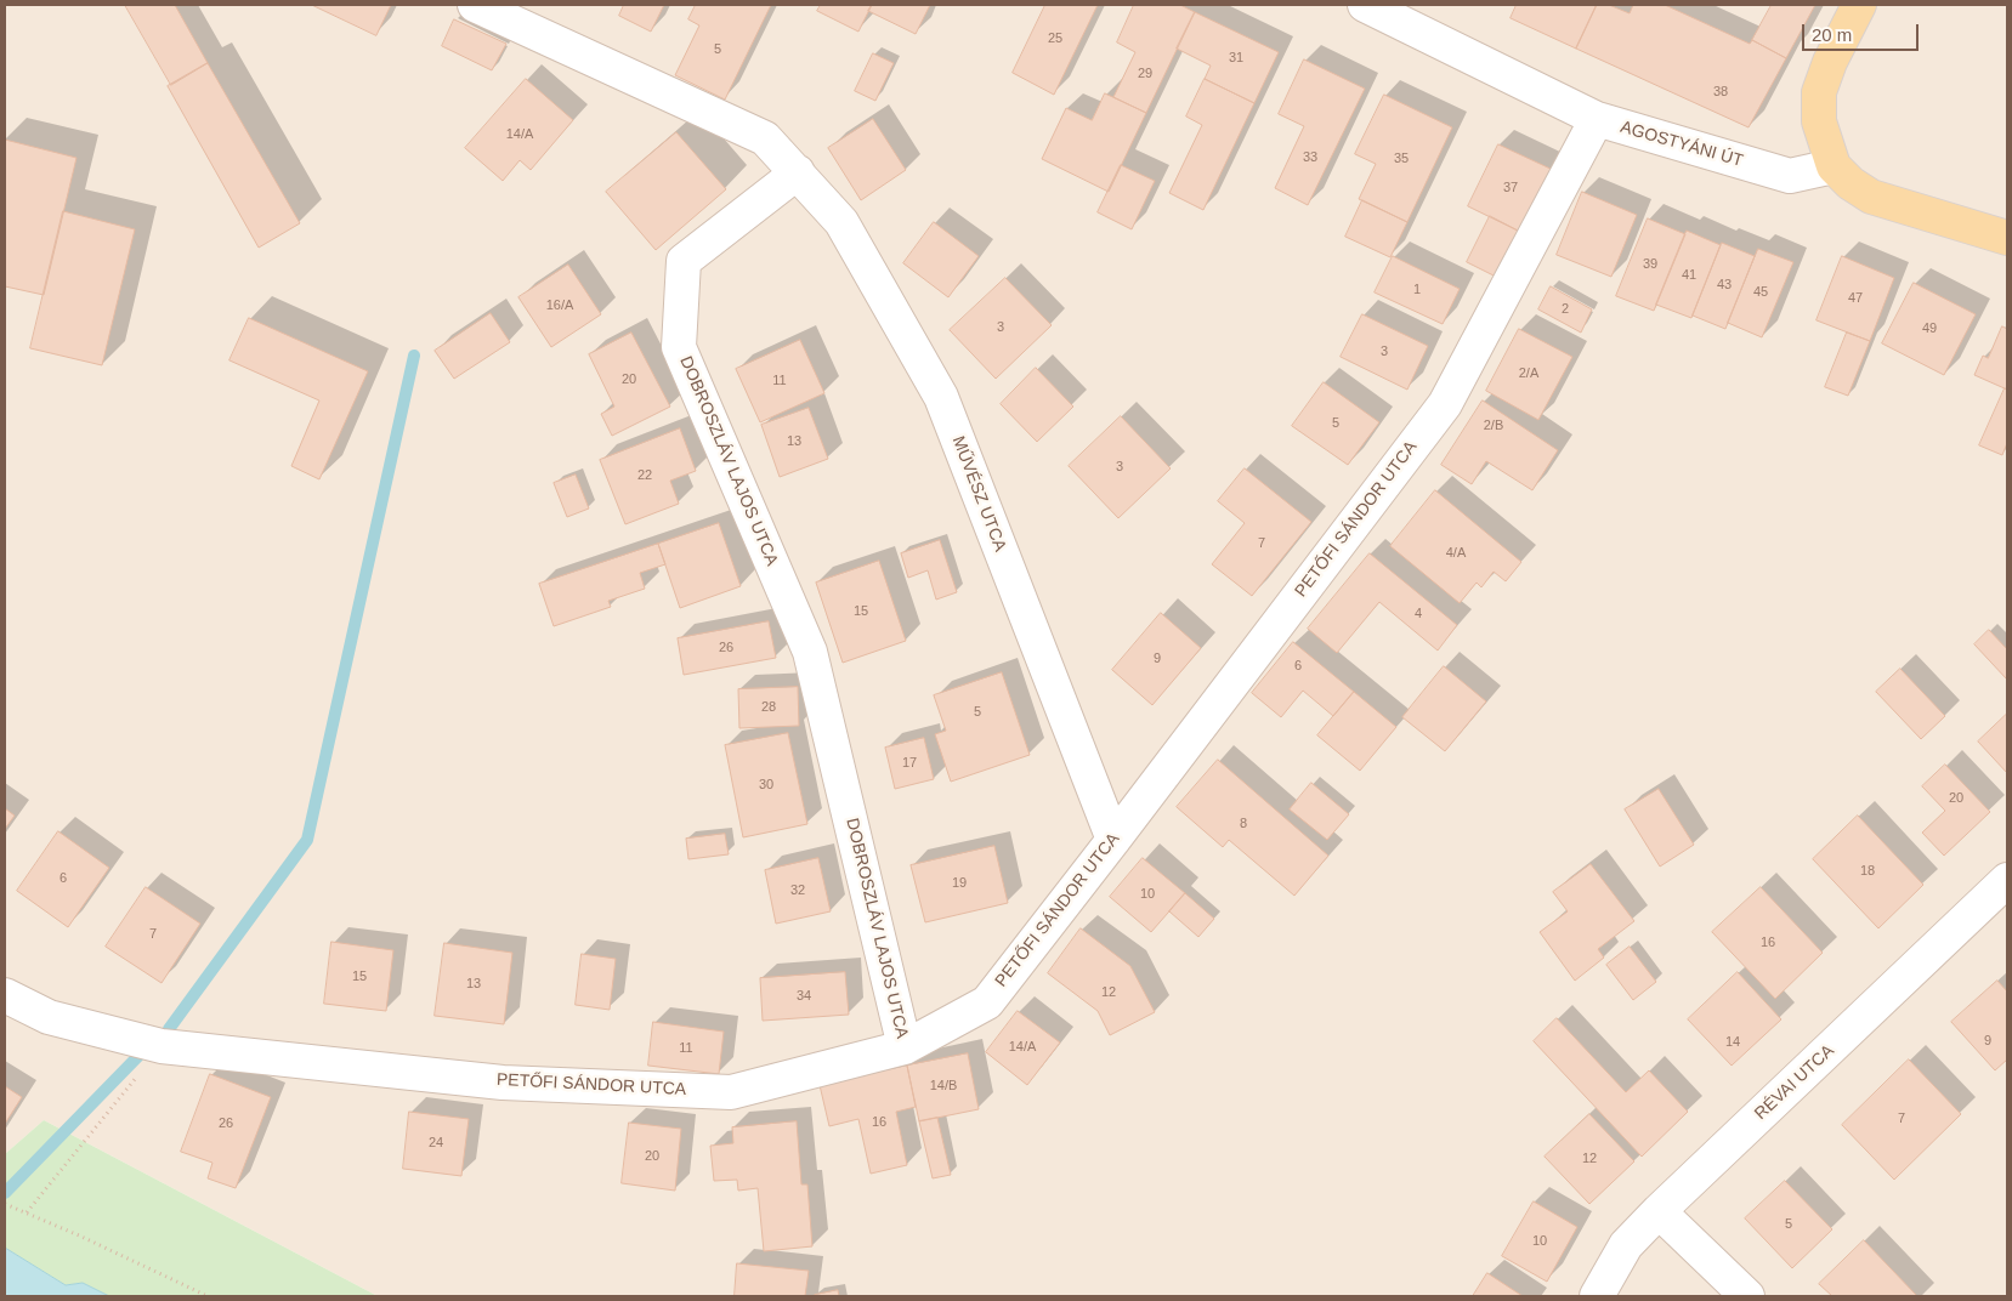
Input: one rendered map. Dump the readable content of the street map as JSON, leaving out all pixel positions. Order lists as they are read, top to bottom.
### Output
{
  "streets": {
    "street": [
      "AGOSTYÁNI ÚT",
      "DOBROSZLÁV LAJOS UTCA",
      "MŰVÉSZ UTCA",
      "PETŐFI SÁNDOR UTCA",
      "RÉVAI UTCA"
    ]
  },
  "crossings": [
    ["AGOSTYÁNI ÚT", "PETŐFI SÁNDOR UTCA"],
    ["DOBROSZLÁV LAJOS UTCA", "MŰVÉSZ UTCA"],
    ["DOBROSZLÁV LAJOS UTCA", "PETŐFI SÁNDOR UTCA"],
    ["MŰVÉSZ UTCA", "PETŐFI SÁNDOR UTCA"]
  ],
  "house_numbers": [
    "25",
    "5",
    "31",
    "29",
    "38",
    "14/A",
    "33",
    "35",
    "37",
    "39",
    "41",
    "43",
    "1",
    "45",
    "47",
    "16/A",
    "2",
    "3",
    "49",
    "3",
    "2/A",
    "20",
    "11",
    "5",
    "2/B",
    "13",
    "3",
    "22",
    "7",
    "4/A",
    "15",
    "4",
    "26",
    "9",
    "6",
    "28",
    "5",
    "17",
    "30",
    "20",
    "8",
    "18",
    "6",
    "19",
    "32",
    "10",
    "7",
    "16",
    "15",
    "13",
    "12",
    "34",
    "9",
    "14",
    "14/A",
    "11",
    "14/B",
    "7",
    "16",
    "26",
    "24",
    "20",
    "12",
    "5",
    "10"
  ],
  "scale_bar": "20 m"
}
